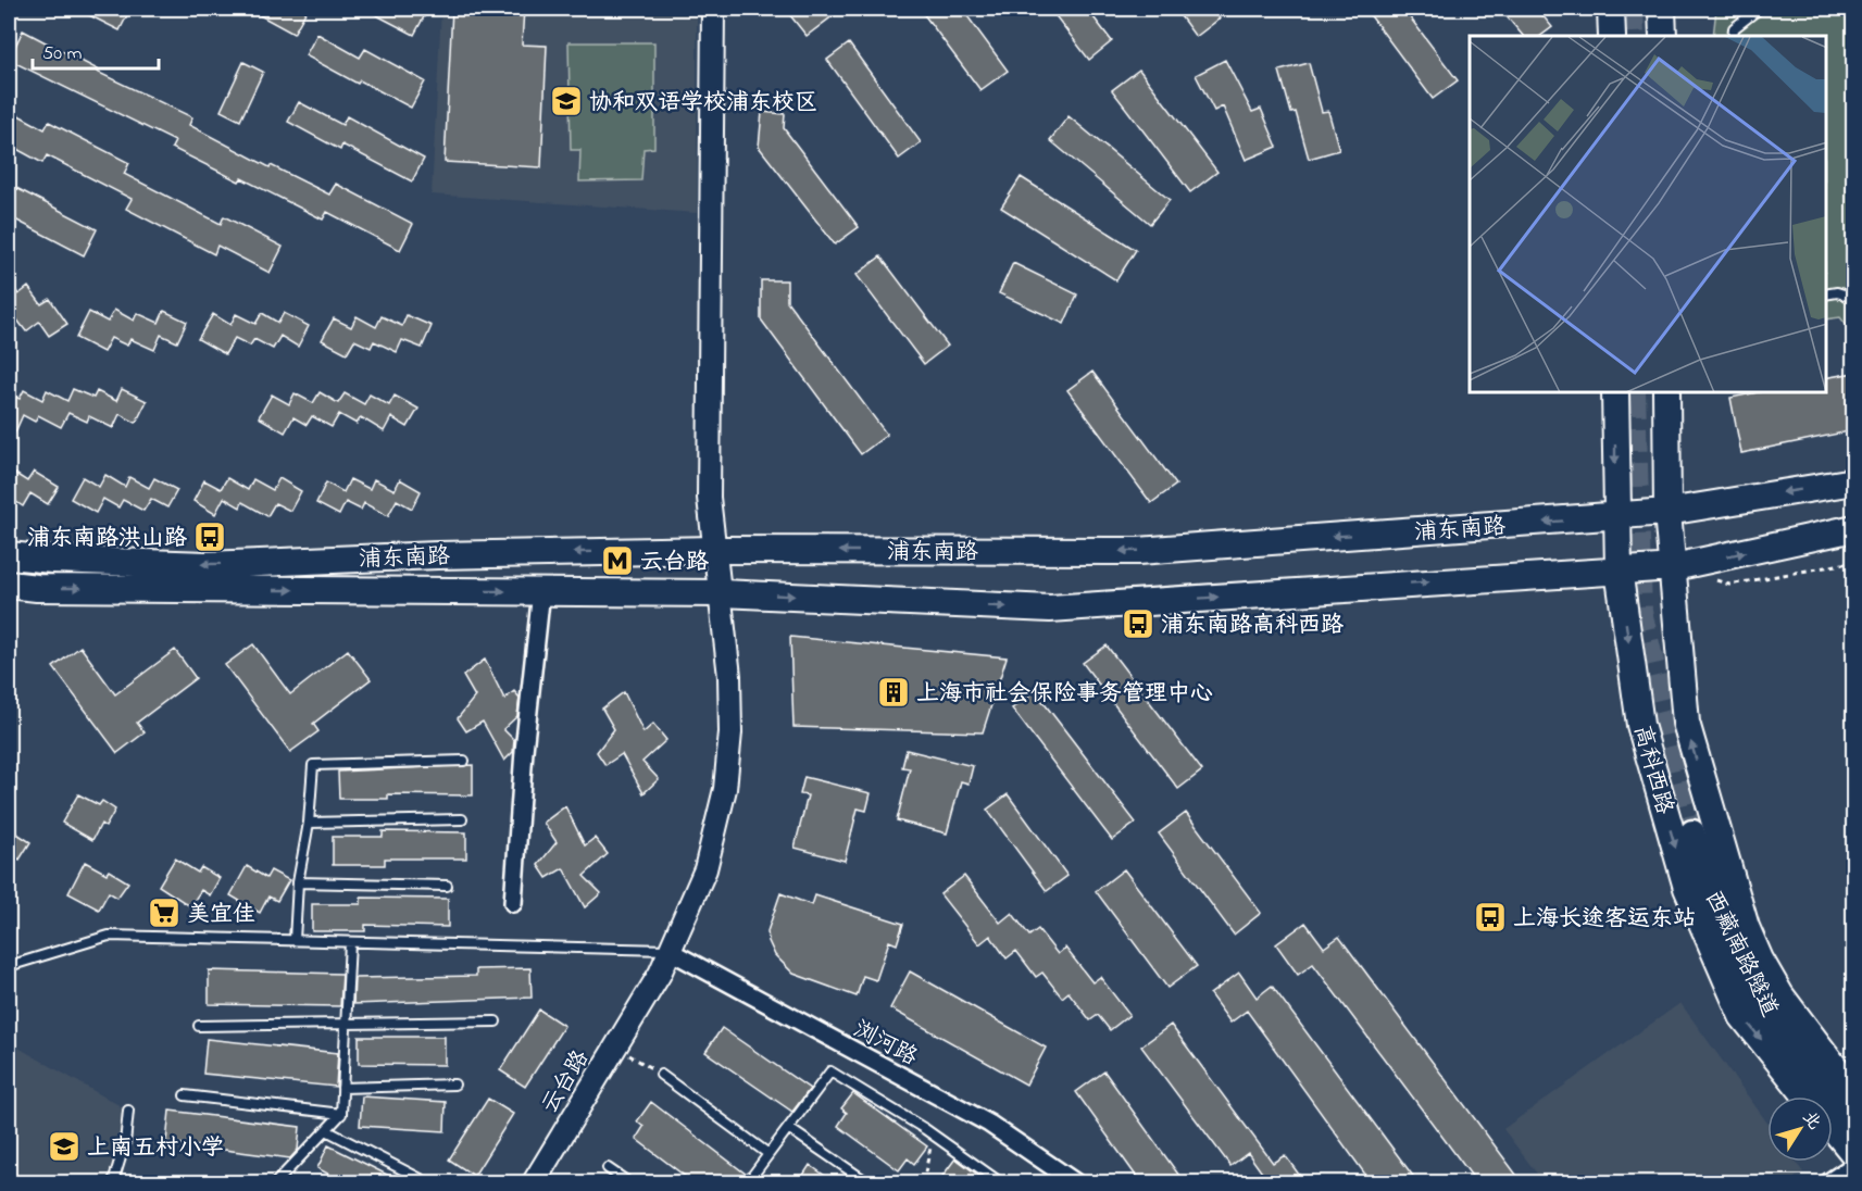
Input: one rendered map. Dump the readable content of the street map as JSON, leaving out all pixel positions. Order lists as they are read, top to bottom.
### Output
{
  "streets": {
    "main road": ["浦东南路", "高科西路", "西藏南路隧道"],
    "street": ["浏河路", "云台路"]
  },
  "crossings": [
    ["浦东南路", "高科西路"],
    ["浦东南路", "云台路"],
    ["浏河路", "云台路"]
  ],
  "places": {
    "school or university": ["协和双语学校浦东校区", "上南五村小学"],
    "bus stop": ["浦东南路洪山路", "浦东南路高科西路", "上海长途客运东站"],
    "metro station": ["云台路"],
    "building": ["上海市社会保险事务管理中心"],
    "supermarket": ["美宜佳"]
  },
  "scale_bar": "50 m",
  "north": "top right"
}
